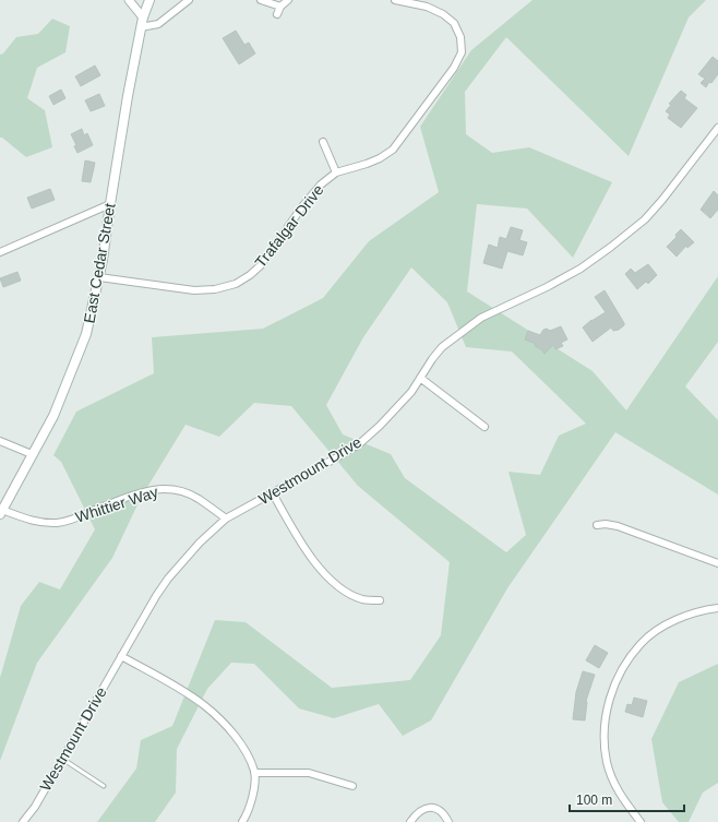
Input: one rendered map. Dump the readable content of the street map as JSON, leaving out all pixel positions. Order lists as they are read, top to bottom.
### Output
{
  "streets": {
    "main road": ["East Cedar Street"],
    "street": ["Trafalgar Drive", "Westmount Drive", "Whittier Way"]
  },
  "crossings": [
    ["Trafalgar Drive", "East Cedar Street"],
    ["East Cedar Street", "Whittier Way"],
    ["Westmount Drive", "Whittier Way"]
  ],
  "scale_bar": "100 m"
}
